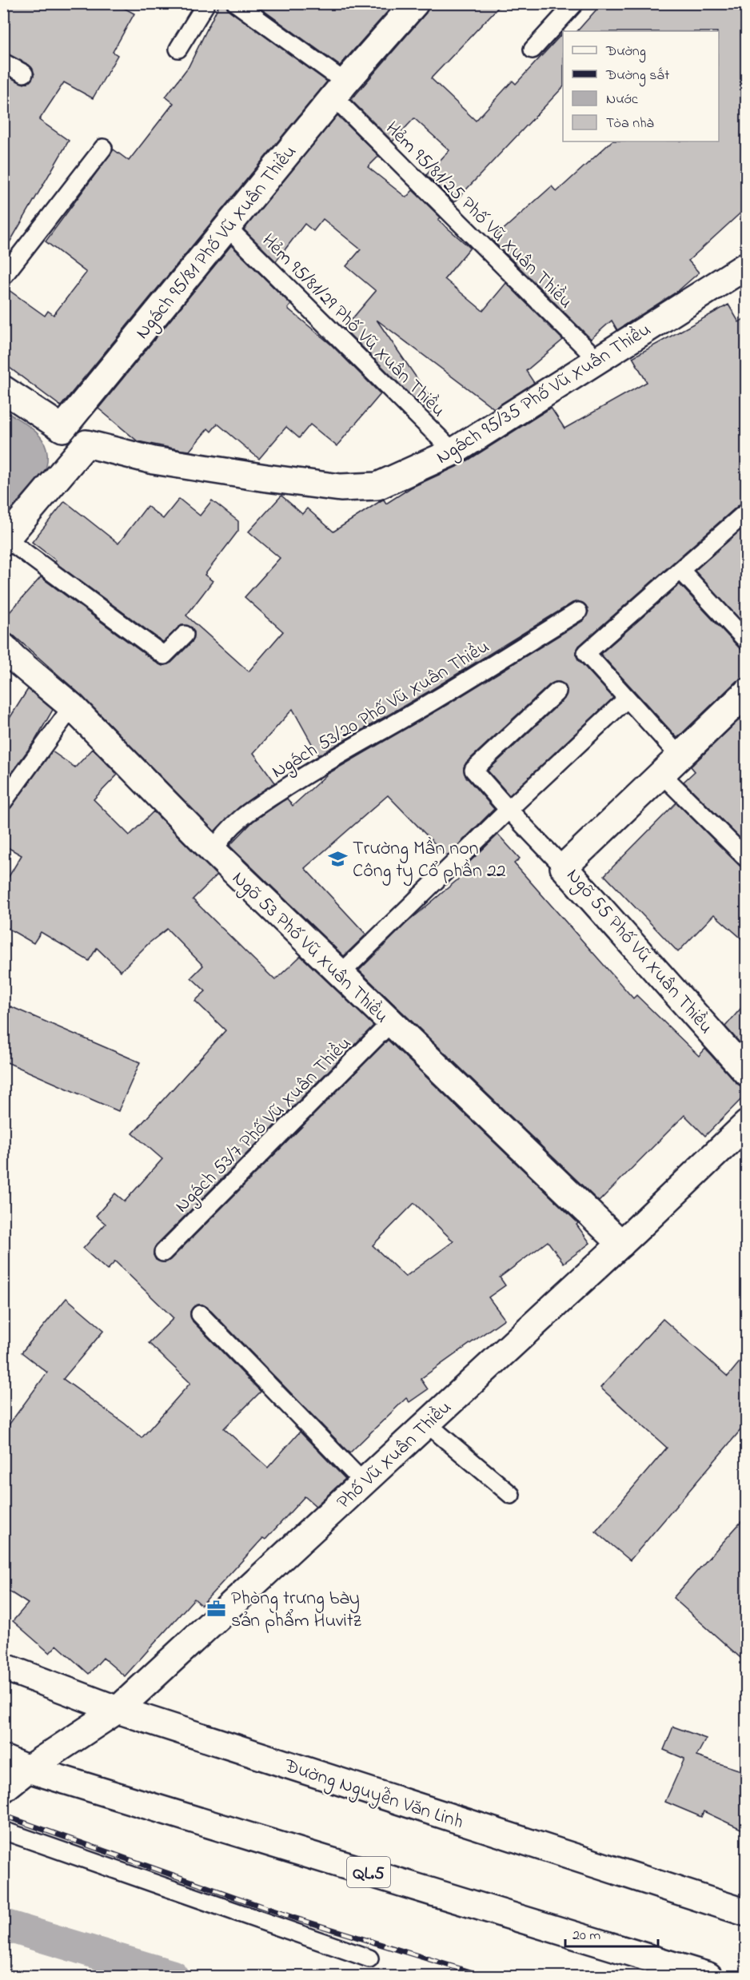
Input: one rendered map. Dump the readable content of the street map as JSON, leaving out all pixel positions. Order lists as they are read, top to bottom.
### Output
{
  "streets": {
    "main road": [
      "Ngách 95/81 Phố Vũ Xuân Thiều",
      "Ngách 95/35 Phố Vũ Xuân Thiều",
      "Ngõ 53 Phố Vũ Xuân Thiều",
      "Ngõ 55 Phố Vũ Xuân Thiều",
      "Phố Vũ Xuân Thiều",
      "Đường Nguyễn Văn Linh",
      "QL.5"
    ],
    "lane": [
      "Hẻm 95/81/25 Phố Vũ Xuân Thiều",
      "Hẻm 95/81/29 Phố Vũ Xuân Thiều",
      "Ngách 53/20 Phố Vũ Xuân Thiều",
      "Ngách 53/7 Phố Vũ Xuân Thiều"
    ]
  },
  "crossings": [
    ["Hẻm 95/81/25 Phố Vũ Xuân Thiều", "Ngách 95/81 Phố Vũ Xuân Thiều"],
    ["Hẻm 95/81/25 Phố Vũ Xuân Thiều", "Ngách 95/35 Phố Vũ Xuân Thiều"],
    ["Ngách 95/81 Phố Vũ Xuân Thiều", "Hẻm 95/81/29 Phố Vũ Xuân Thiều"],
    ["Ngách 95/81 Phố Vũ Xuân Thiều", "Ngách 95/35 Phố Vũ Xuân Thiều"],
    ["Hẻm 95/81/29 Phố Vũ Xuân Thiều", "Ngách 95/35 Phố Vũ Xuân Thiều"],
    ["Ngách 53/20 Phố Vũ Xuân Thiều", "Ngõ 53 Phố Vũ Xuân Thiều"],
    ["Ngõ 53 Phố Vũ Xuân Thiều", "Ngách 53/7 Phố Vũ Xuân Thiều"],
    ["Ngõ 53 Phố Vũ Xuân Thiều", "Phố Vũ Xuân Thiều"],
    ["Phố Vũ Xuân Thiều", "Đường Nguyễn Văn Linh"],
    ["Phố Vũ Xuân Thiều", "QL.5"]
  ],
  "places": {
    "school or university": ["Trường Mần non Công ty Cổ phần 22"],
    "office": ["Phòng trưng bày sản phẩm Huvitz"]
  },
  "legend": [
    "Đường",
    "Đường sắt",
    "Nước",
    "Tòa nhà"
  ],
  "scale_bar": "20 m"
}
